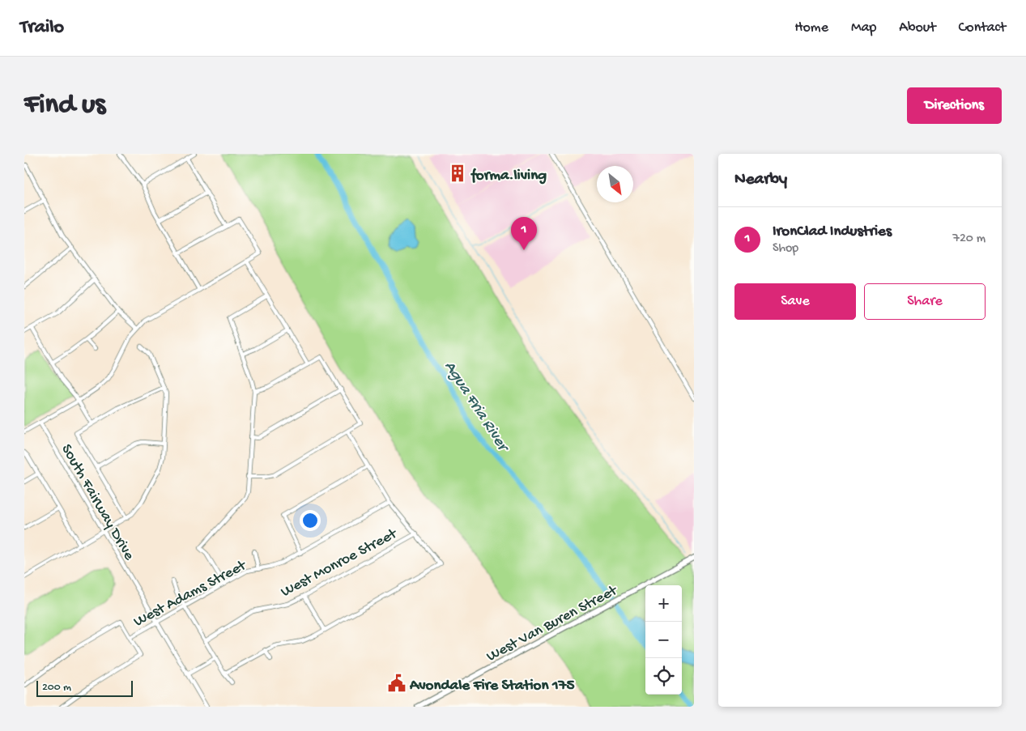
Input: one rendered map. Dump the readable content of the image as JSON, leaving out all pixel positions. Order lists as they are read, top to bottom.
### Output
{
  "streets": {
    "main road": ["West Van Buren Street"],
    "street": ["South Fairway Drive", "West Monroe Street", "West Adams Street"]
  },
  "crossings": [
    ["South Fairway Drive", "West Adams Street"]
  ],
  "water": ["Agua Fria River"],
  "places": {
    "building": ["forma.living"],
    "public building": ["Avondale Fire Station 175"]
  },
  "scale_bar": "200 m",
  "north": "bottom right",
  "page": {
    "header": "Trailo",
    "nav": [
      "Home",
      "Map",
      "About",
      "Contact"
    ],
    "buttons": [
      "Directions",
      ["Save", "Share"]
    ],
    "title": "Find us",
    "heading": "Nearby",
    "list": [
      {
        "mark": "1",
        "name": "IronClad Industries",
        "note": "Shop",
        "value": "720 m"
      }
    ],
    "pins": "1",
    "map_buttons": ["+", "−"],
    "scale": "200 m"
  }
}
